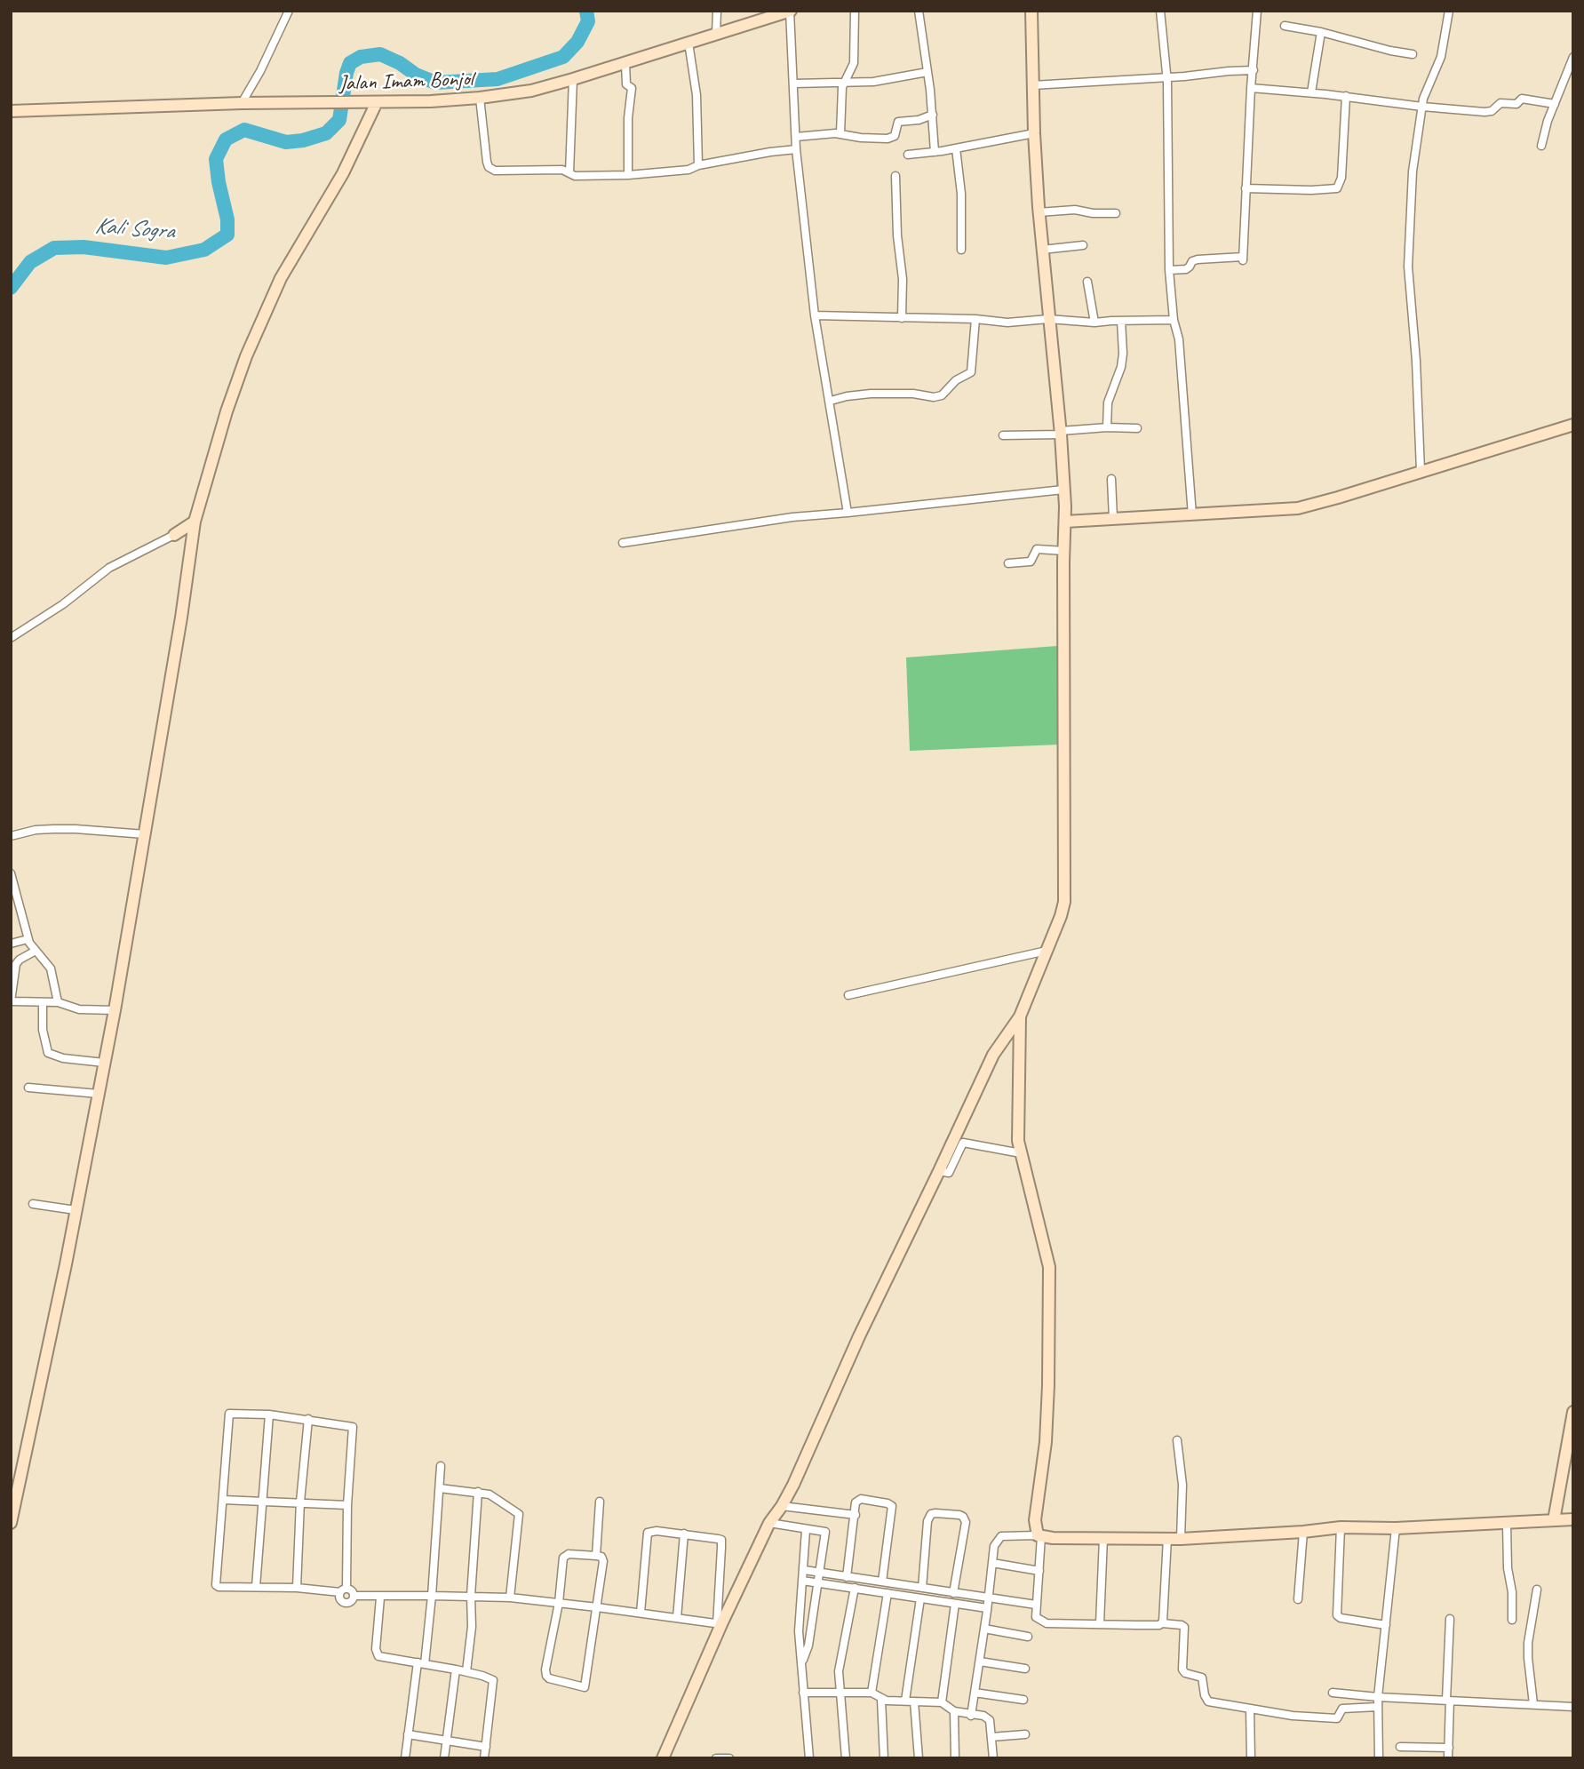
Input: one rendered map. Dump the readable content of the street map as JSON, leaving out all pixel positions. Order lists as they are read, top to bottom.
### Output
{
  "streets": {
    "street": ["Jalan Imam Bonjol"]
  },
  "water": ["Kali Sogra"]
}
